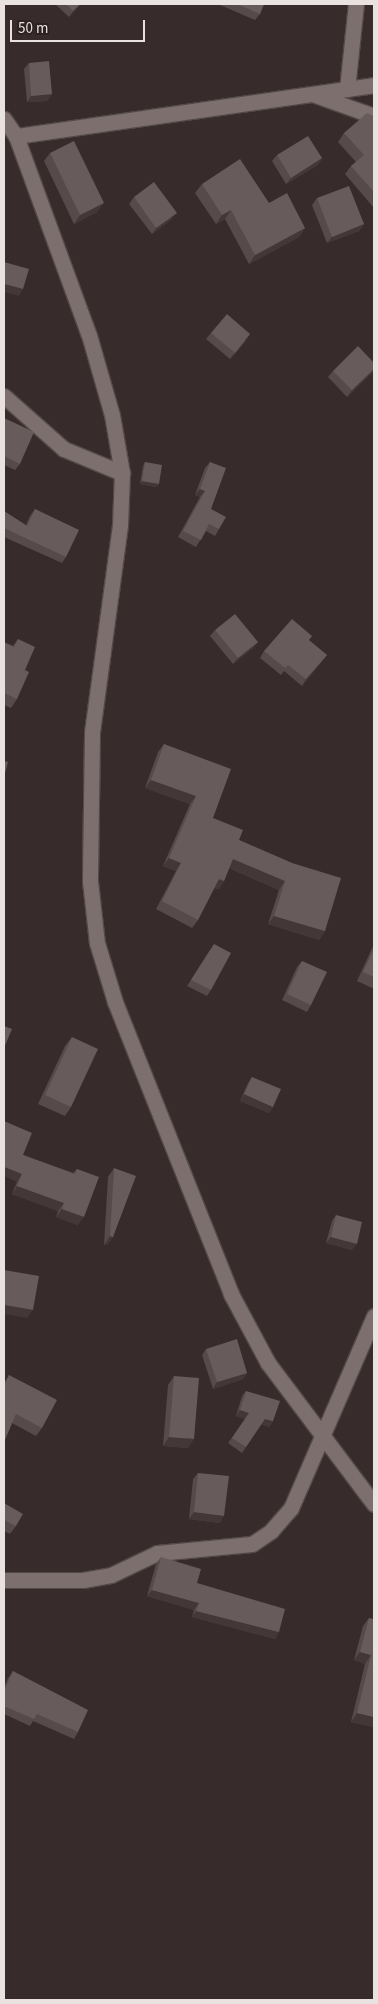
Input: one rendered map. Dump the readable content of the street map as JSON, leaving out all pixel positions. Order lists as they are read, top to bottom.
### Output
{
  "scale_bar": "50 m"
}
